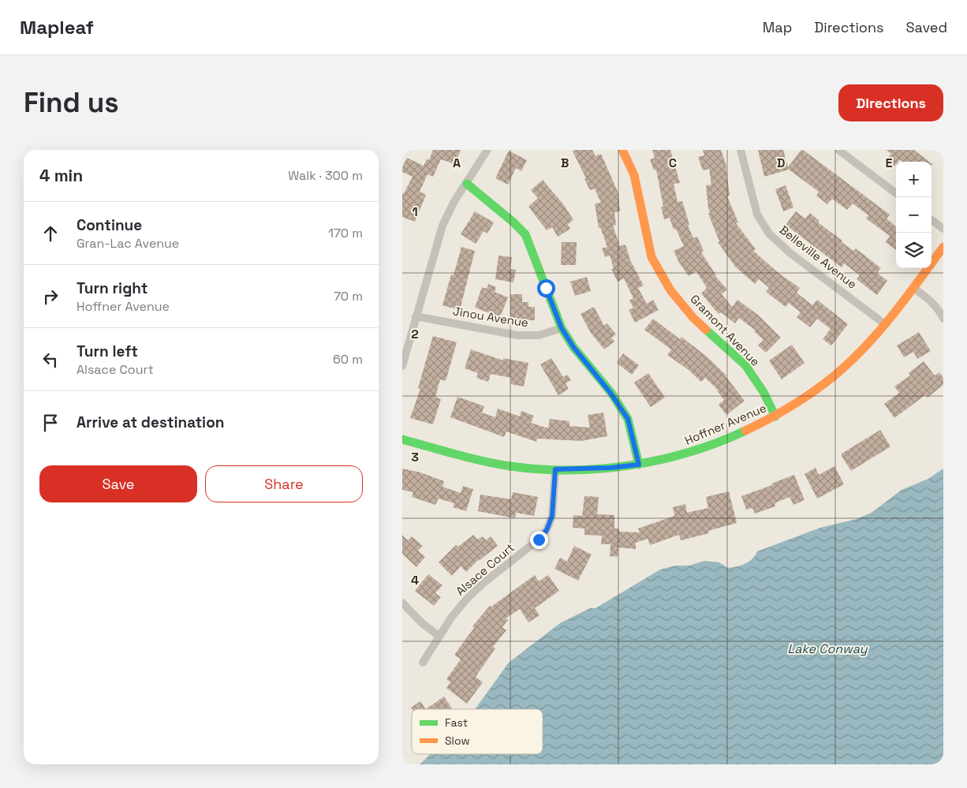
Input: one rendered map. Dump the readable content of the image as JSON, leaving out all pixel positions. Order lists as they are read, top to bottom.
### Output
{
  "streets": {
    "street": [
      "Belleville Avenue",
      "Jinou Avenue",
      "Gramont Avenue",
      "Hoffner Avenue",
      "Alsace Court"
    ]
  },
  "crossings": [
    ["Belleville Avenue", "Hoffner Avenue"],
    ["Gramont Avenue", "Hoffner Avenue"],
    ["Hoffner Avenue", "Alsace Court"]
  ],
  "water": ["Lake Conway"],
  "legend": ["Fast", "Slow"],
  "page": {
    "header": "Mapleaf",
    "nav": ["Map", "Directions", "Saved"],
    "buttons": [
      "Directions",
      ["Save", "Share"]
    ],
    "title": "Find us",
    "heading": ["4 min", "Walk · 300 m"],
    "map_buttons": ["+", "−"],
    "list": [
      ["Continue", "Gran-Lac Avenue", "170 m"],
      ["Turn right", "Hoffner Avenue", "70 m"],
      ["Turn left", "Alsace Court", "60 m"],
      "Arrive at destination"
    ]
  },
  "grid": {
    "columns": [
      "A",
      "B",
      "C",
      "D",
      "E"
    ],
    "rows": [
      "1",
      "2",
      "3",
      "4"
    ]
  }
}
